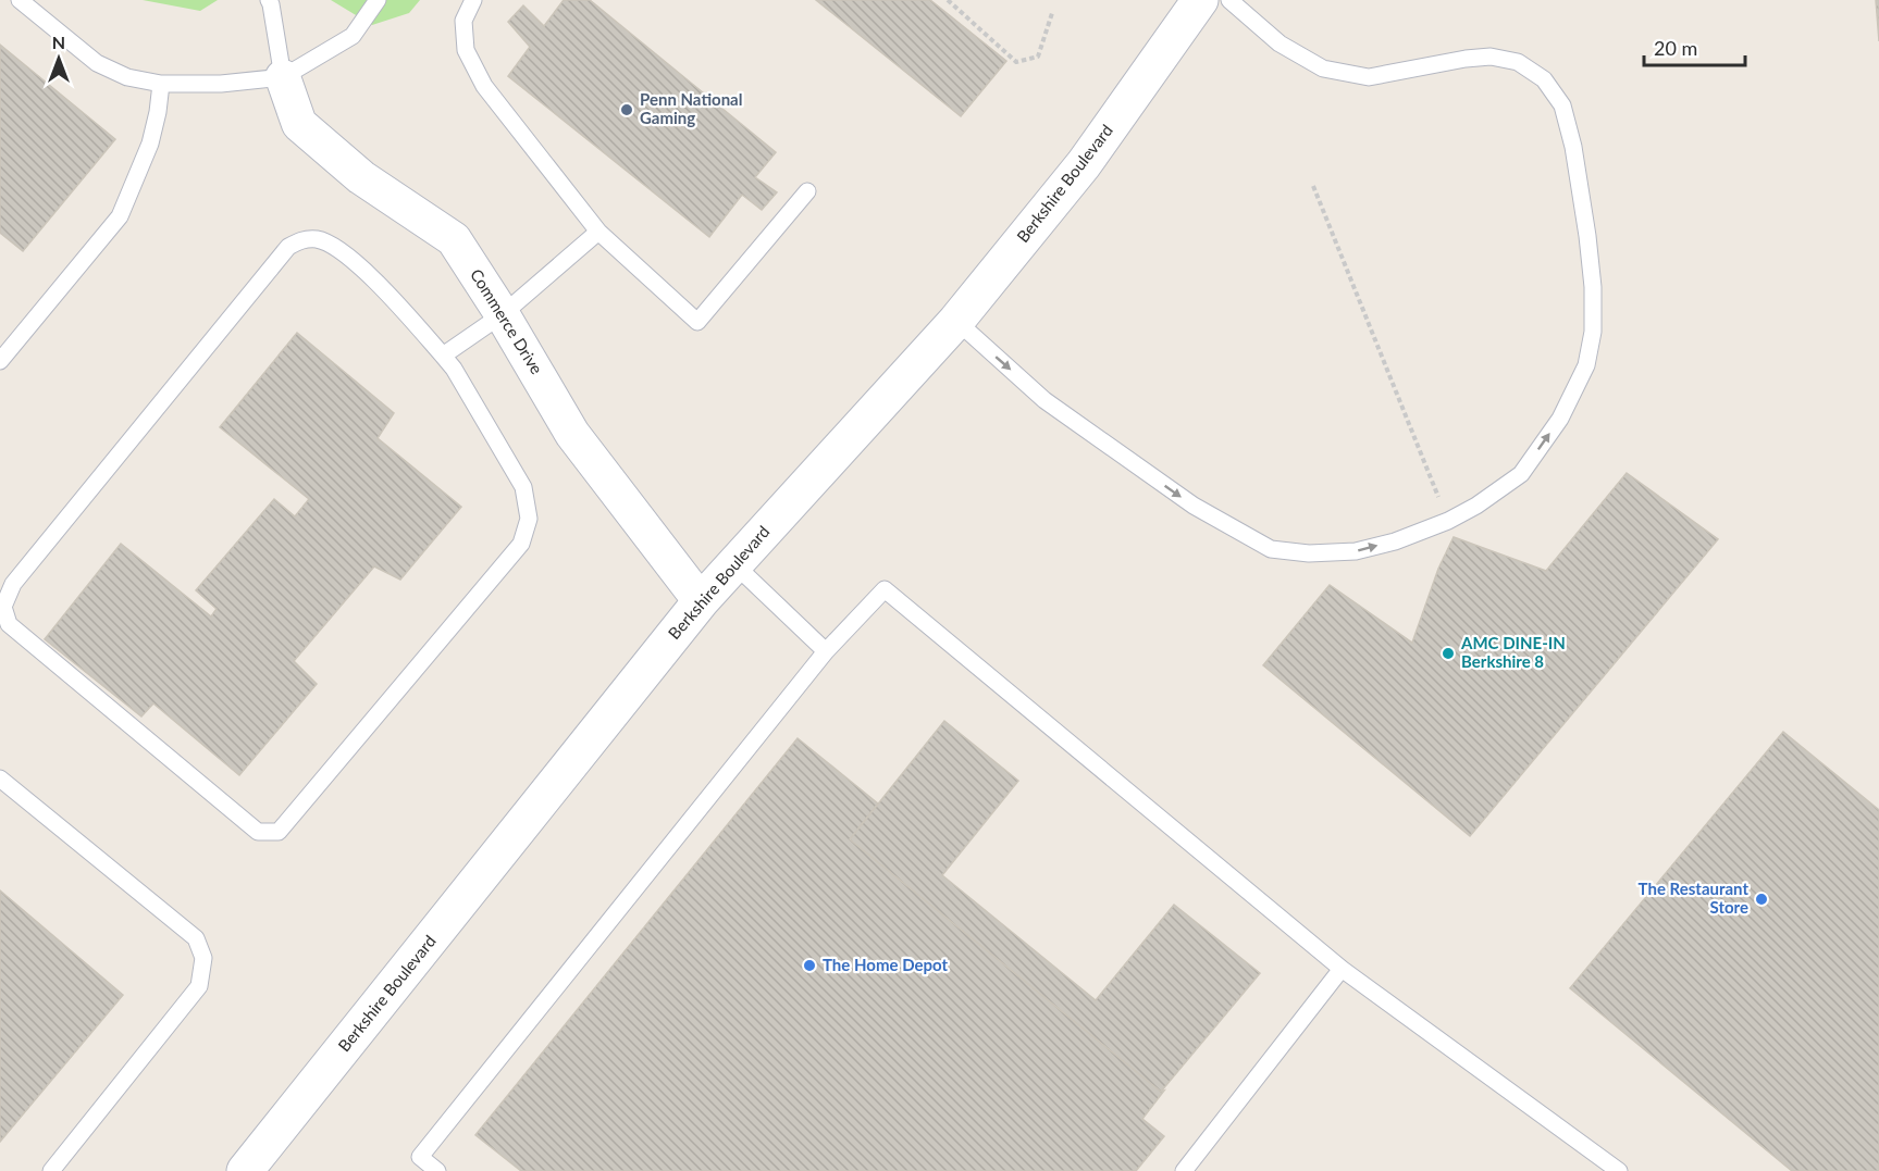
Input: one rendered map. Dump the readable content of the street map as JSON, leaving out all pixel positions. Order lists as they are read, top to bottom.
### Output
{
  "streets": {
    "main road": ["Berkshire Boulevard"],
    "street": ["Commerce Drive"]
  },
  "crossings": [
    ["Berkshire Boulevard", "Commerce Drive"]
  ],
  "places": [
    "Penn National Gaming",
    "AMC DINE-IN Berkshire 8",
    "The Restaurant Store",
    "The Home Depot"
  ],
  "scale_bar": "20 m",
  "north": "top"
}
